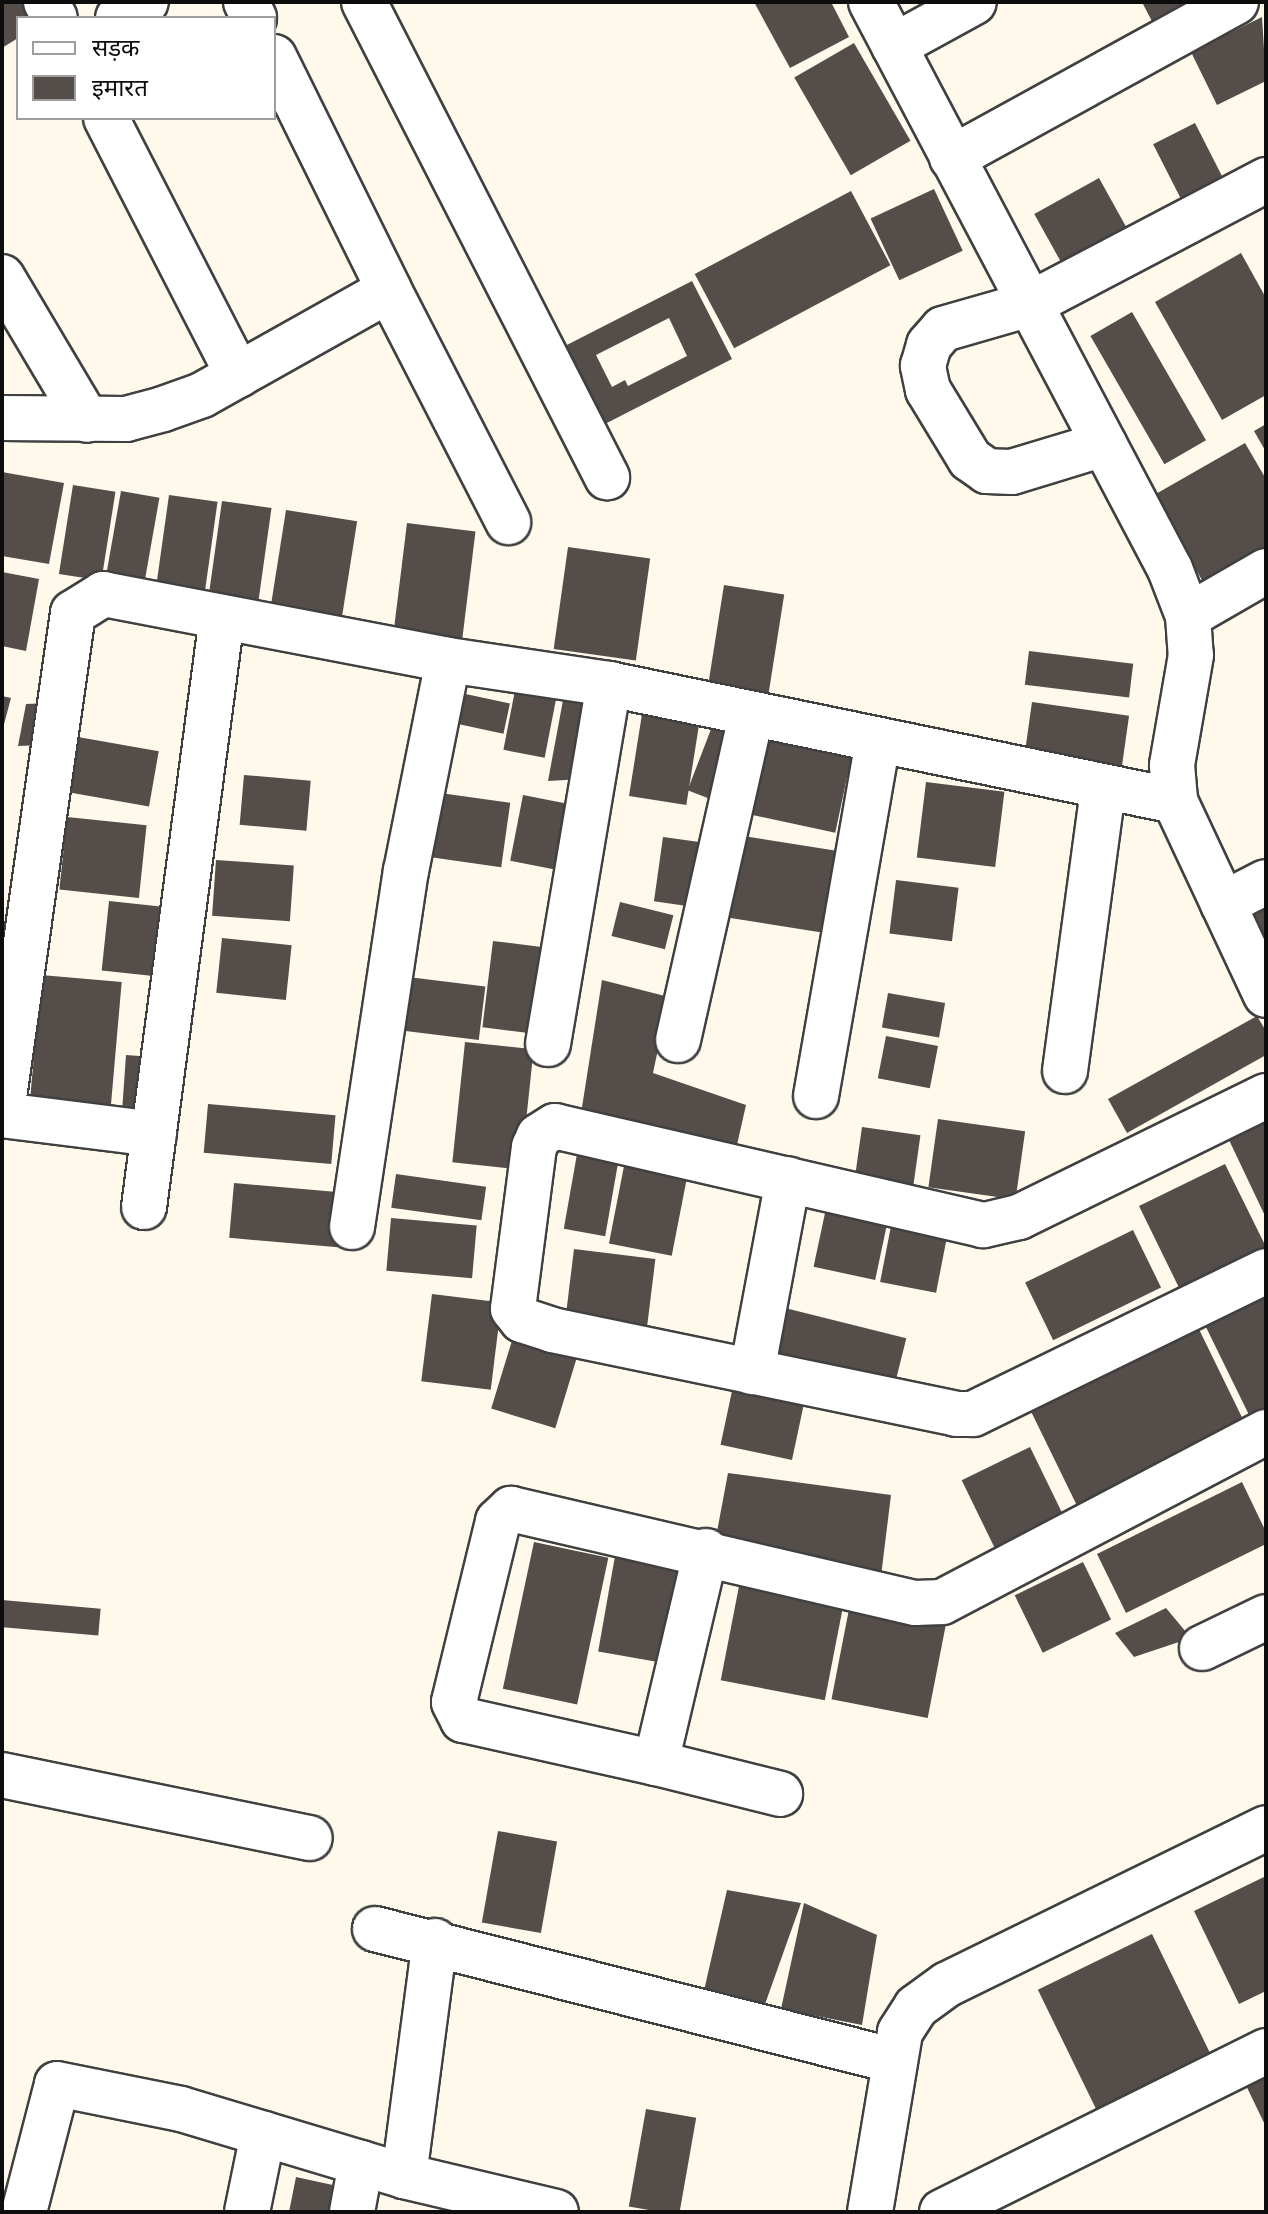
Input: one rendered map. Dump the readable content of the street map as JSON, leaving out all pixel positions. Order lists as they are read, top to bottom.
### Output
{
  "legend": ["सड़क", "इमारत"]
}
